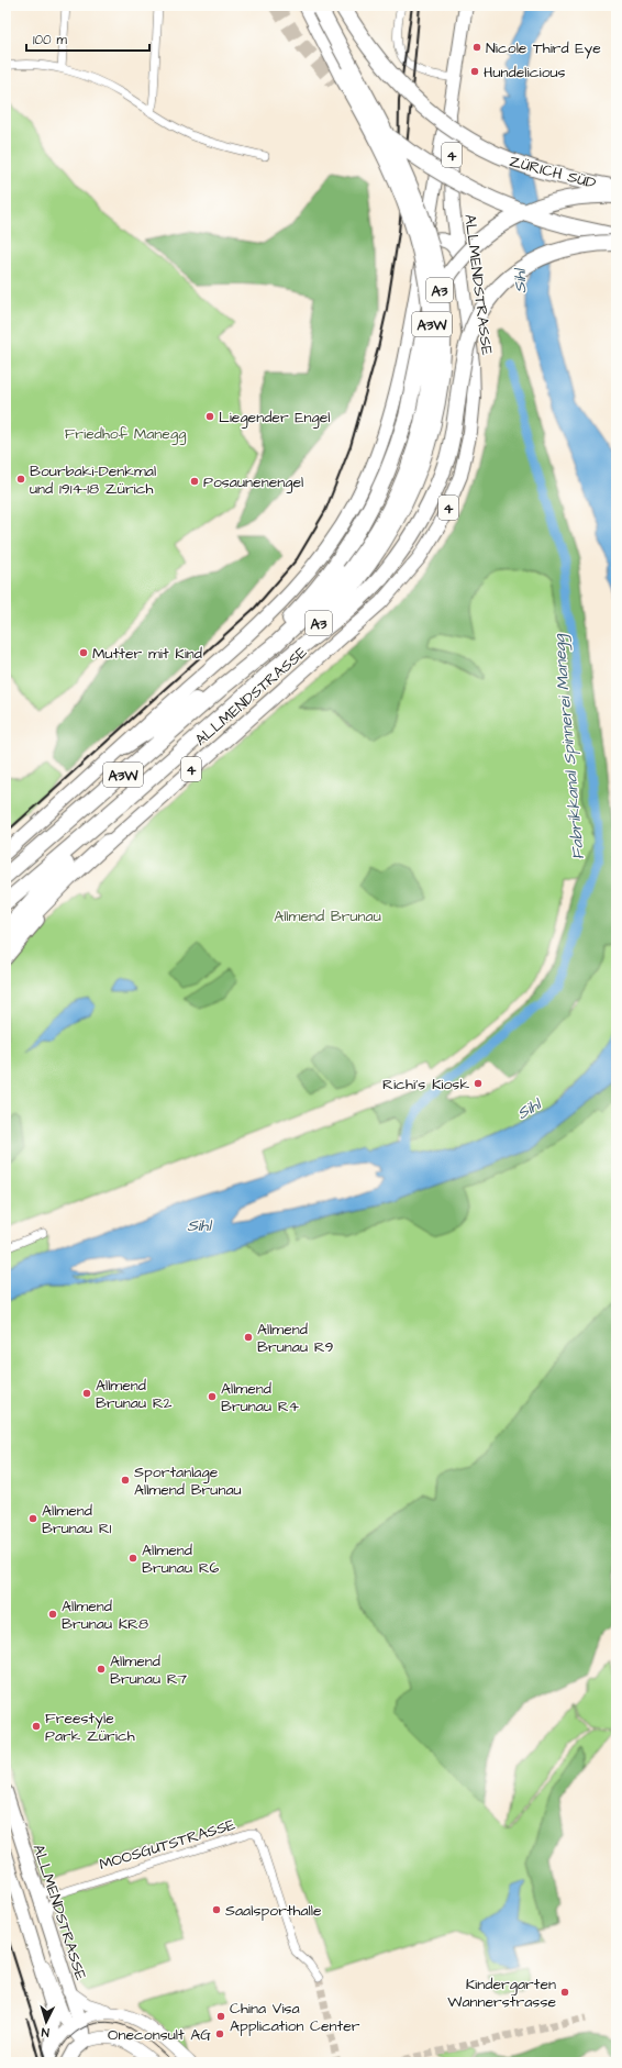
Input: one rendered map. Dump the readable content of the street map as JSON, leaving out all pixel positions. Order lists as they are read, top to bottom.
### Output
{
  "streets": {
    "highway": ["ZÜRICH SÜD", "A3", "A3W"],
    "main road": ["4", "ALLMENDSTRASSE"],
    "street": ["MOOSGUTSTRASSE"]
  },
  "crossings": [
    ["ALLMENDSTRASSE", "MOOSGUTSTRASSE"],
    ["A3", "A3W"]
  ],
  "water": ["Sihl", "Fabrikkanal Spinnerei Manegg"],
  "parks": ["Friedhof Manegg", "Allmend Brunau"],
  "places": [
    "Nicole Third Eye",
    "Hundelicious",
    "Liegender Engel",
    "Bourbaki-Denkmal und 1914-18 Zürich",
    "Posaunenengel",
    "Mutter mit Kind",
    "Richi's Kiosk",
    "Allmend Brunau R9",
    "Allmend Brunau R2",
    "Allmend Brunau R4",
    "Sportanlage Allmend Brunau",
    "Allmend Brunau R1",
    "Allmend Brunau R6",
    "Allmend Brunau KR8",
    "Allmend Brunau R7",
    "Freestyle Park Zürich",
    "Saalsporthalle",
    "Kindergarten Wannerstrasse",
    "China Visa Application Center",
    "Oneconsult AG"
  ],
  "scale_bar": "100 m",
  "north": "bottom"
}
